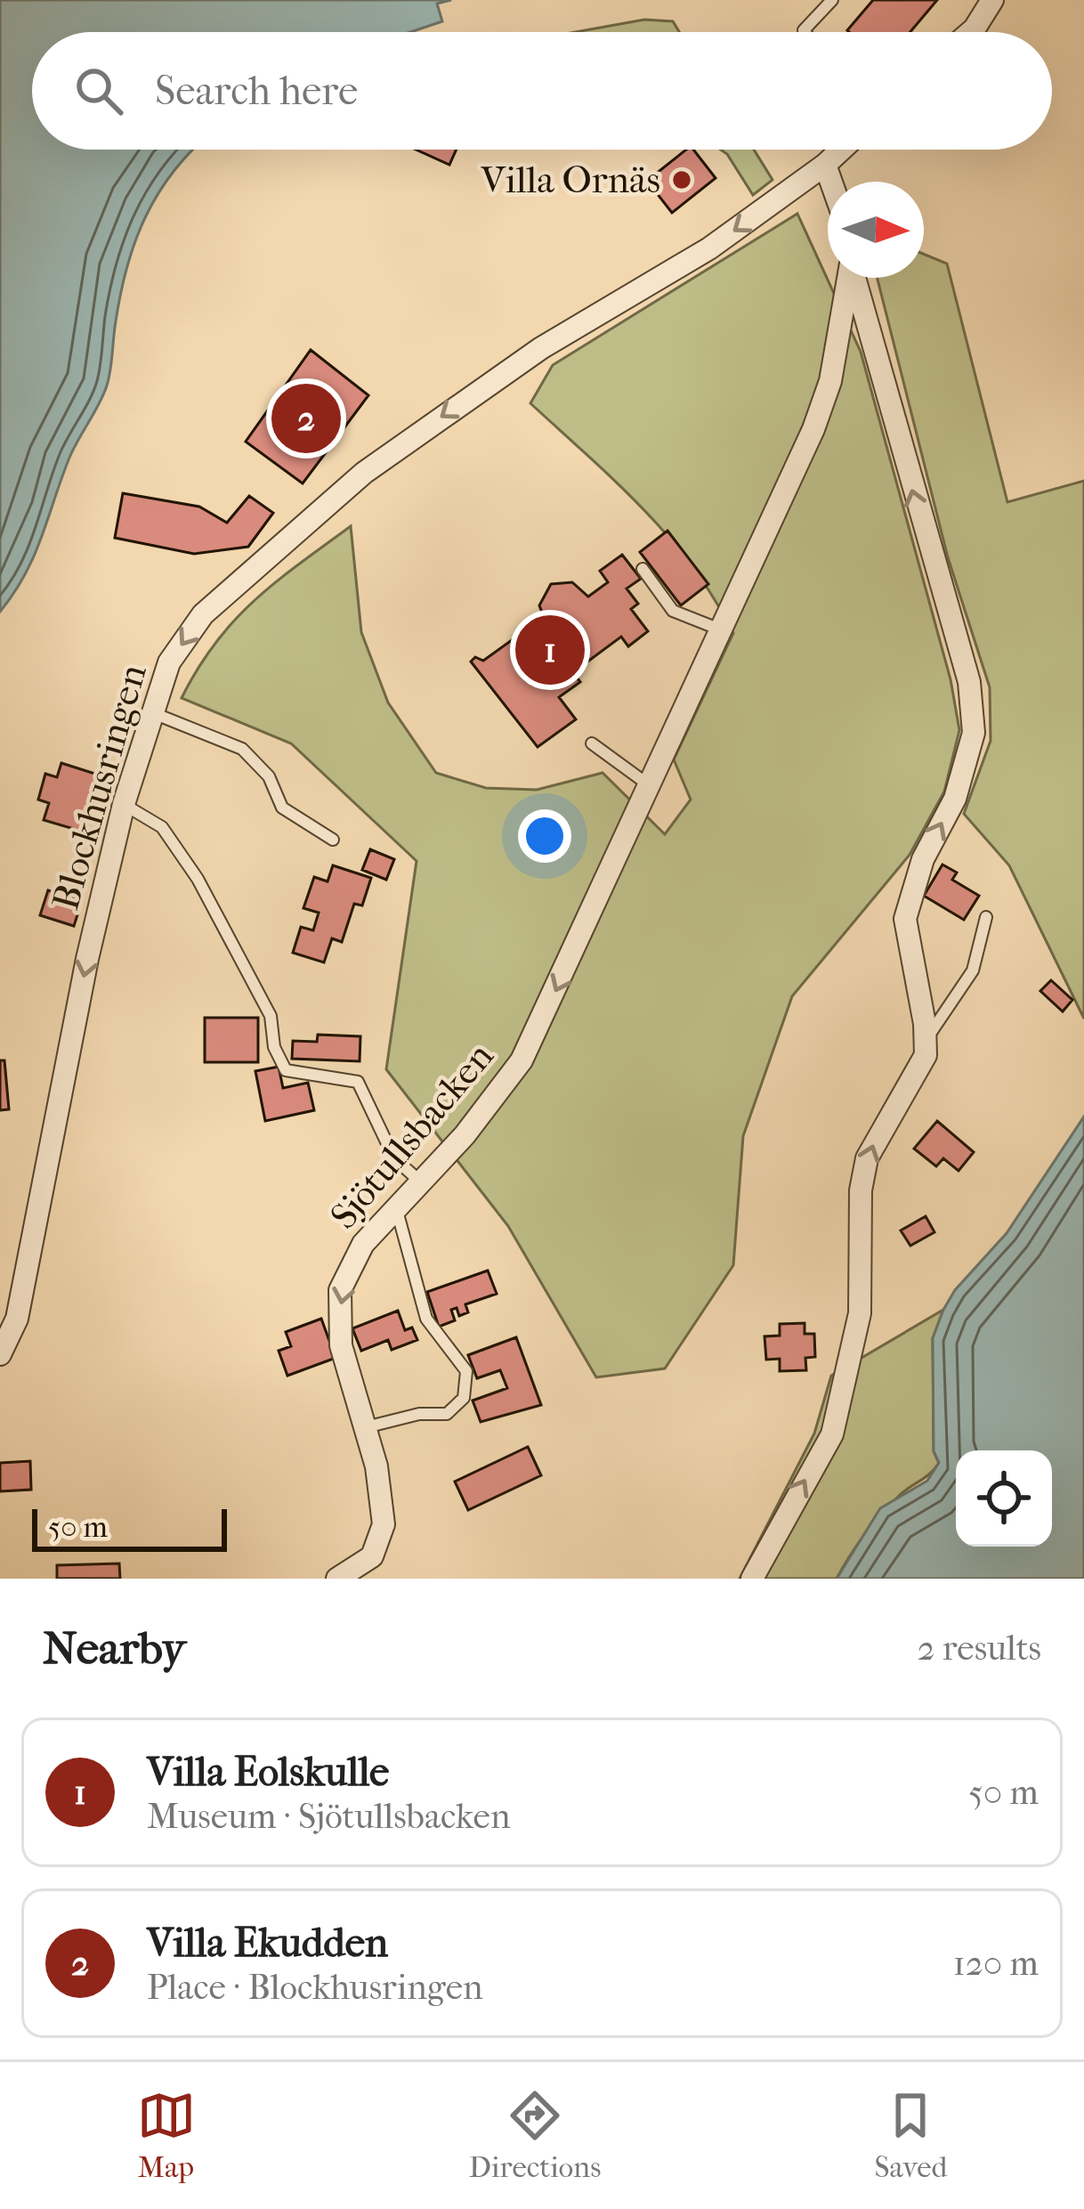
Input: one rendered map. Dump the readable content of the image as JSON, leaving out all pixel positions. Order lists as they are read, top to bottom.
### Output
{
  "streets": {
    "street": ["Blockhusringen", "Sjötullsbacken"]
  },
  "one_way": ["Blockhusringen", "Sjötullsbacken"],
  "places": ["Villa Ornäs"],
  "scale_bar": "50 m",
  "north": "right",
  "page": {
    "search": "Search here",
    "pins": ["2", "1"],
    "scale": "50 m",
    "heading": ["Nearby", "2 results"],
    "list": [
      {
        "mark": "1",
        "name": "Villa Eolskulle",
        "note": "Museum · Sjötullsbacken",
        "value": "50 m"
      },
      {
        "mark": "2",
        "name": "Villa Ekudden",
        "note": "Place · Blockhusringen",
        "value": "120 m"
      }
    ],
    "nav": ["Map", "Directions", "Saved"]
  }
}
